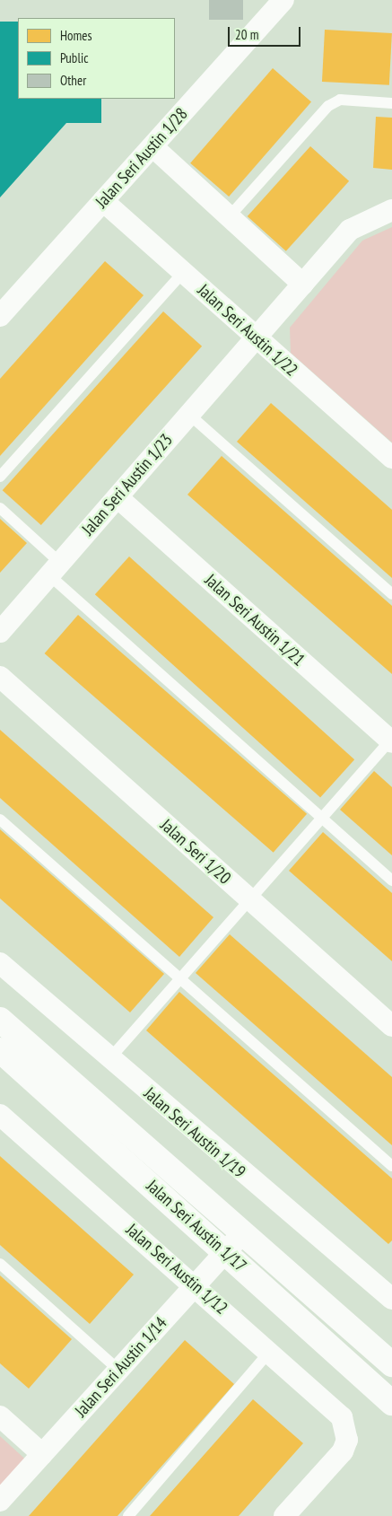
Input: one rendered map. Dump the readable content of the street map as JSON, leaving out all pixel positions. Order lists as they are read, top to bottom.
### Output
{
  "streets": {
    "street": [
      "Jalan Seri Austin 1/28",
      "Jalan Seri Austin 1/22",
      "Jalan Seri Austin 1/23",
      "Jalan Seri Austin 1/21",
      "Jalan Seri 1/20",
      "Jalan Seri Austin 1/19",
      "Jalan Seri Austin 1/17",
      "Jalan Seri Austin 1/12",
      "Jalan Seri Austin 1/14"
    ]
  },
  "crossings": [
    ["Jalan Seri Austin 1/28", "Jalan Seri Austin 1/22"],
    ["Jalan Seri Austin 1/22", "Jalan Seri Austin 1/23"],
    ["Jalan Seri Austin 1/23", "Jalan Seri Austin 1/21"],
    ["Jalan Seri Austin 1/17", "Jalan Seri Austin 1/14"],
    ["Jalan Seri Austin 1/12", "Jalan Seri Austin 1/14"]
  ],
  "legend": ["Homes", "Public", "Other"],
  "scale_bar": "20 m"
}
